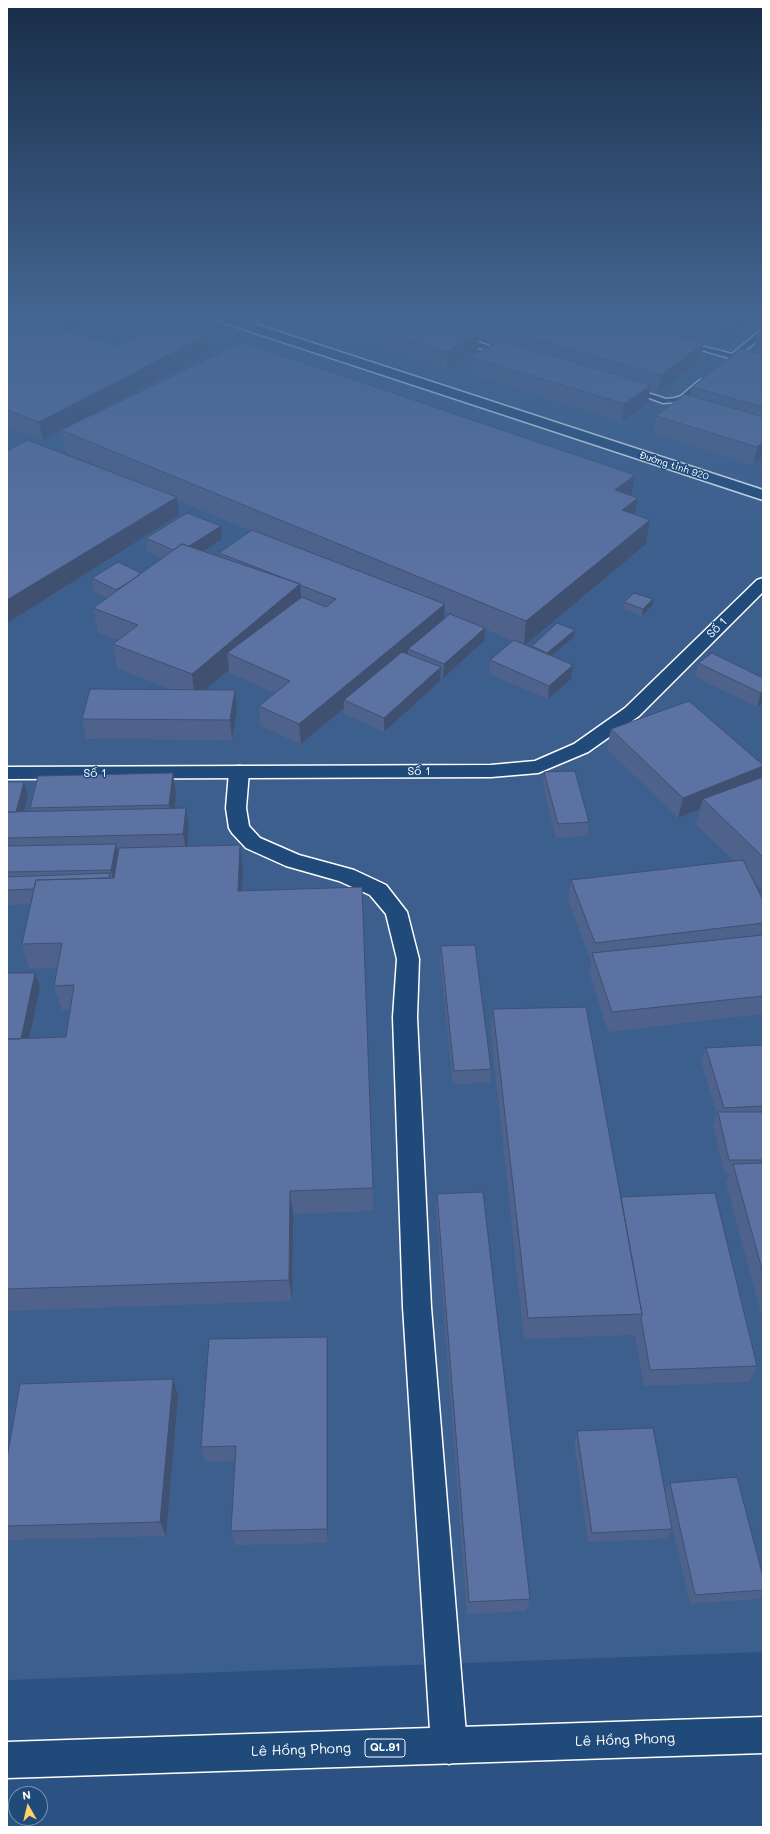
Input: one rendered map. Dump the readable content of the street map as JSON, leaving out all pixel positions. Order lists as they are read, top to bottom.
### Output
{
  "streets": {
    "main road": [
      "Đường tỉnh 920",
      "Số 1",
      "Lê Hồng Phong",
      "QL.91"
    ]
  },
  "north": "top"
}
